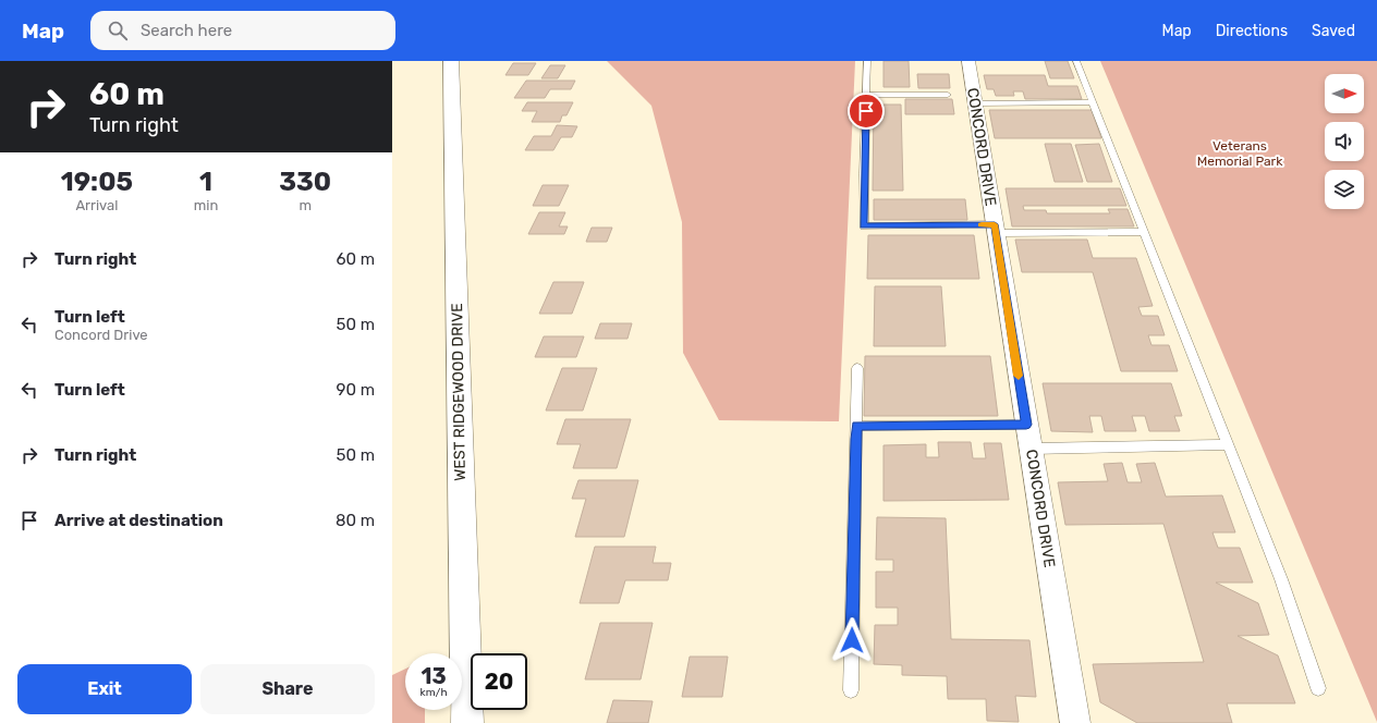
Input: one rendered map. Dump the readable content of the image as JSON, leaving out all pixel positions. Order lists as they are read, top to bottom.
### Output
{
  "streets": {
    "main road": ["WEST RIDGEWOOD DRIVE"],
    "street": ["CONCORD DRIVE"]
  },
  "parks": ["Veterans Memorial Park"],
  "north": "right",
  "page": {
    "header": "Map",
    "search": "Search here",
    "nav": ["Map", "Directions", "Saved"],
    "turn": ["60 m", "Turn right"],
    "eta": [
      "19:05",
      "Arrival",
      "1",
      "min",
      "330",
      "m"
    ],
    "list": [
      {
        "name": "Turn right",
        "value": "60 m"
      },
      {
        "name": "Turn left",
        "note": "Concord Drive",
        "value": "50 m"
      },
      {
        "name": "Turn left",
        "value": "90 m"
      },
      {
        "name": "Turn right",
        "value": "50 m"
      },
      {
        "name": "Arrive at destination",
        "value": "80 m"
      }
    ],
    "speed": "13 km/h",
    "limit": "20",
    "buttons": ["Exit", "Share"]
  }
}
